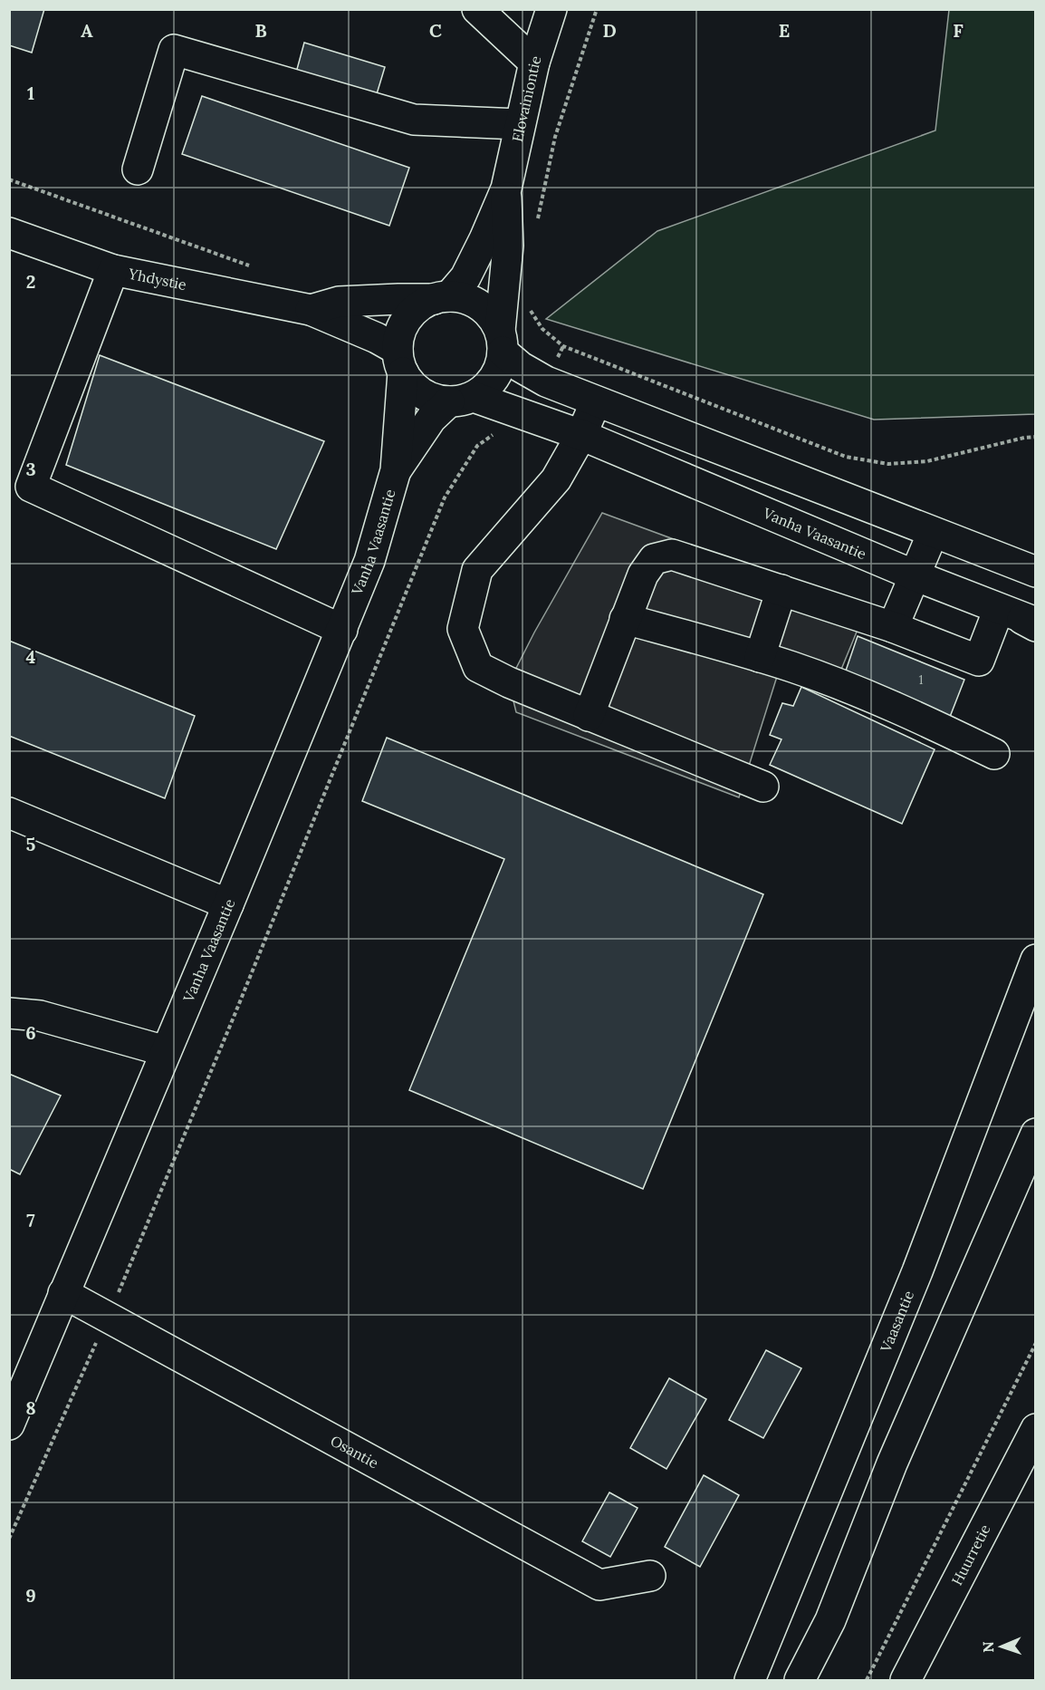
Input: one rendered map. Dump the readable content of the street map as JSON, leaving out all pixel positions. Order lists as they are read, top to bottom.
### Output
{
  "streets": {
    "main road": [
      "Elovainiontie",
      "Yhdystie",
      "Vanha Vaasantie",
      "Vaasantie",
      "Osantie",
      "Huurretie"
    ]
  },
  "crossings": [
    ["Elovainiontie", "Yhdystie"],
    ["Elovainiontie", "Vanha Vaasantie"],
    ["Yhdystie", "Vanha Vaasantie"],
    ["Vanha Vaasantie", "Osantie"]
  ],
  "house_numbers": ["1"],
  "north": "left",
  "grid": {
    "columns": [
      "A",
      "B",
      "C",
      "D",
      "E",
      "F"
    ],
    "rows": [
      "1",
      "2",
      "3",
      "4",
      "5",
      "6",
      "7",
      "8",
      "9"
    ]
  }
}
